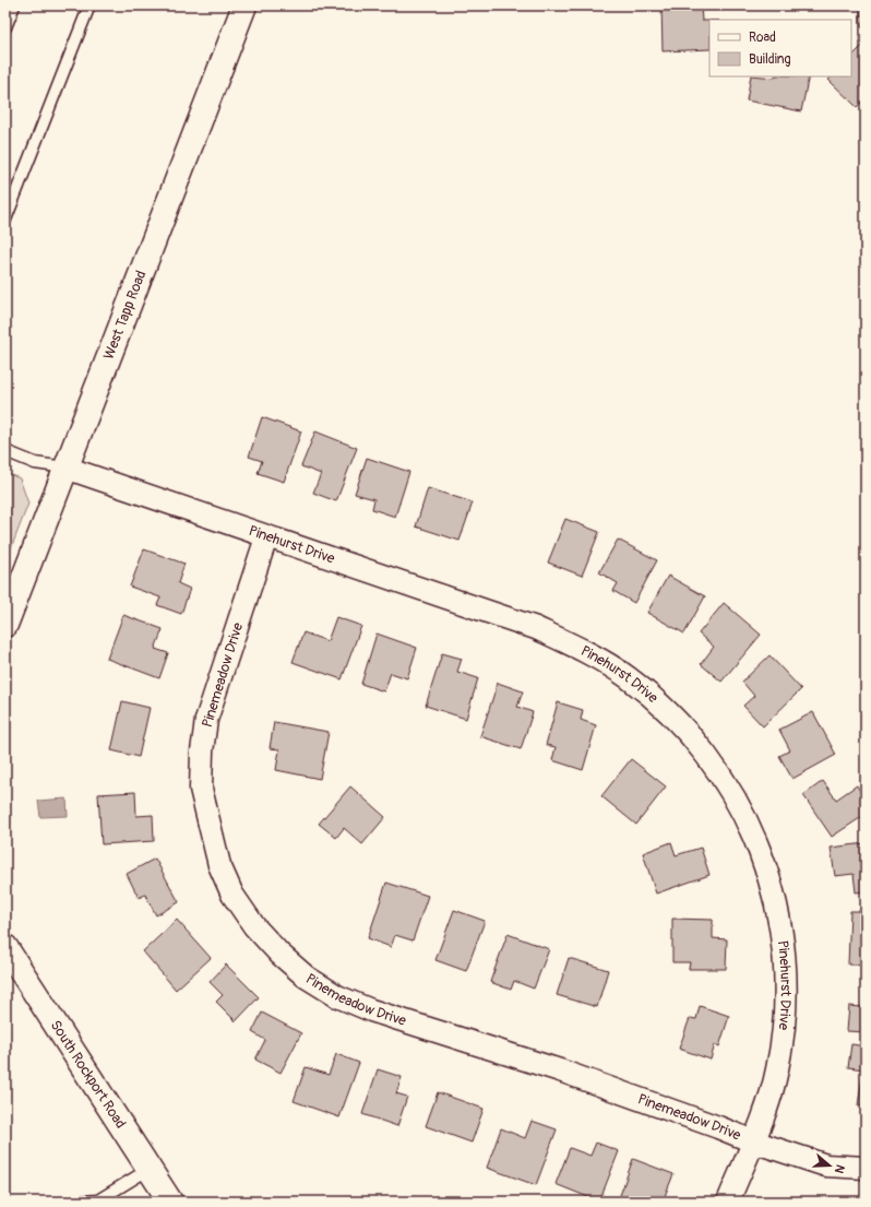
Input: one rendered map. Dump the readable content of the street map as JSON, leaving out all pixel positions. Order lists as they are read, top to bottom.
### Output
{
  "streets": {
    "main road": ["West Tapp Road", "South Rockport Road"],
    "street": ["Pinehurst Drive", "Pinemeadow Drive"]
  },
  "crossings": [
    ["West Tapp Road", "Pinehurst Drive"],
    ["Pinehurst Drive", "Pinemeadow Drive"]
  ],
  "legend": ["Road", "Building"],
  "north": "right"
}
